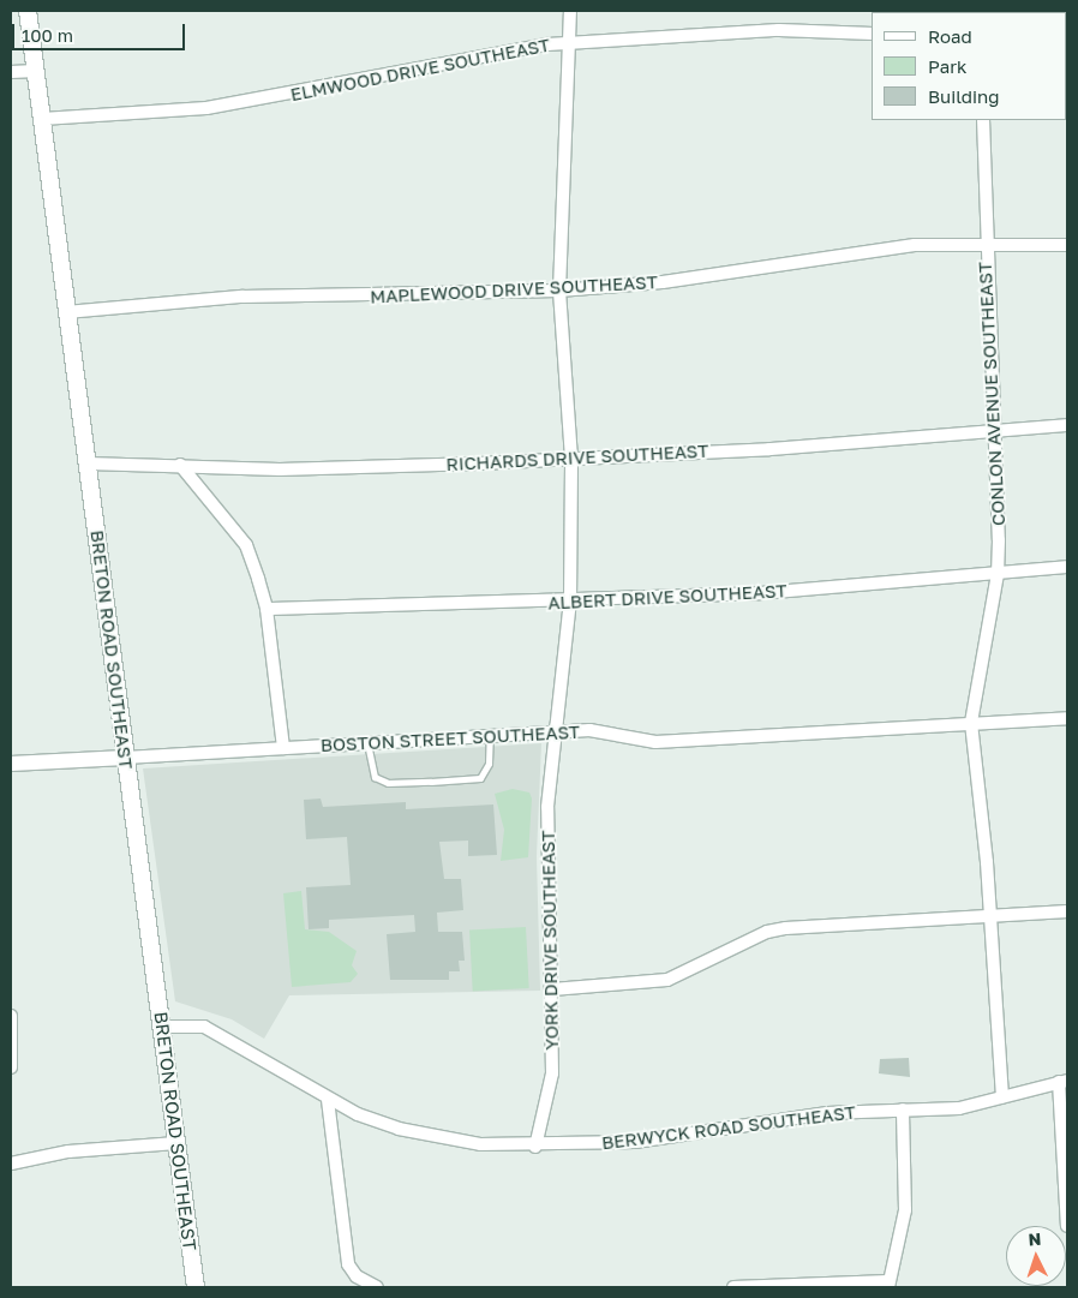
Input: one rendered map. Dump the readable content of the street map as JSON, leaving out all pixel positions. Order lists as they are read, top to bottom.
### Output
{
  "streets": {
    "main road": ["BRETON ROAD SOUTHEAST"],
    "street": [
      "ELMWOOD DRIVE SOUTHEAST",
      "MAPLEWOOD DRIVE SOUTHEAST",
      "CONLON AVENUE SOUTHEAST",
      "RICHARDS DRIVE SOUTHEAST",
      "ALBERT DRIVE SOUTHEAST",
      "BOSTON STREET SOUTHEAST",
      "YORK DRIVE SOUTHEAST",
      "BERWYCK ROAD SOUTHEAST"
    ]
  },
  "crossings": [
    ["ELMWOOD DRIVE SOUTHEAST", "BRETON ROAD SOUTHEAST"],
    ["ELMWOOD DRIVE SOUTHEAST", "YORK DRIVE SOUTHEAST"],
    ["MAPLEWOOD DRIVE SOUTHEAST", "CONLON AVENUE SOUTHEAST"],
    ["MAPLEWOOD DRIVE SOUTHEAST", "BRETON ROAD SOUTHEAST"],
    ["MAPLEWOOD DRIVE SOUTHEAST", "YORK DRIVE SOUTHEAST"],
    ["CONLON AVENUE SOUTHEAST", "RICHARDS DRIVE SOUTHEAST"],
    ["CONLON AVENUE SOUTHEAST", "ALBERT DRIVE SOUTHEAST"],
    ["CONLON AVENUE SOUTHEAST", "BOSTON STREET SOUTHEAST"],
    ["CONLON AVENUE SOUTHEAST", "BERWYCK ROAD SOUTHEAST"],
    ["RICHARDS DRIVE SOUTHEAST", "BRETON ROAD SOUTHEAST"],
    ["RICHARDS DRIVE SOUTHEAST", "YORK DRIVE SOUTHEAST"],
    ["ALBERT DRIVE SOUTHEAST", "YORK DRIVE SOUTHEAST"],
    ["BRETON ROAD SOUTHEAST", "BOSTON STREET SOUTHEAST"],
    ["BRETON ROAD SOUTHEAST", "BERWYCK ROAD SOUTHEAST"],
    ["BOSTON STREET SOUTHEAST", "YORK DRIVE SOUTHEAST"],
    ["YORK DRIVE SOUTHEAST", "BERWYCK ROAD SOUTHEAST"]
  ],
  "legend": ["Road", "Park", "Building"],
  "scale_bar": "100 m",
  "north": "top"
}
